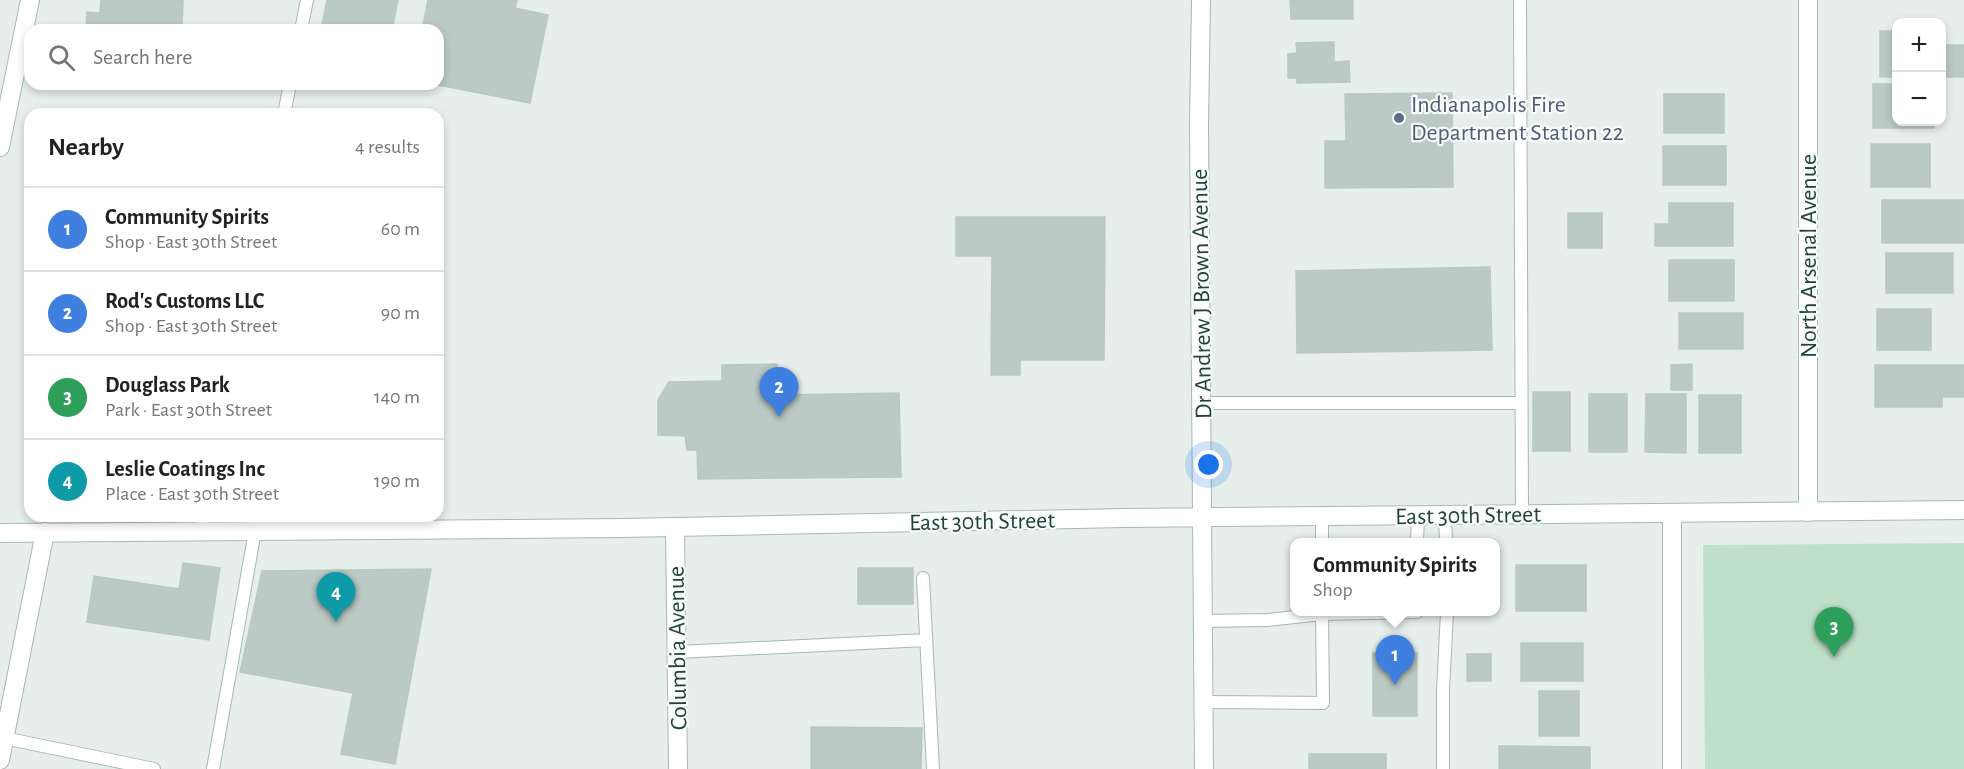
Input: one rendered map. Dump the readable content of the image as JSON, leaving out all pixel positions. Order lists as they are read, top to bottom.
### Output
{
  "streets": {
    "main road": [
      "North Arsenal Avenue",
      "Dr Andrew J Brown Avenue",
      "East 30th Street",
      "Columbia Avenue"
    ]
  },
  "crossings": [
    ["North Arsenal Avenue", "East 30th Street"],
    ["Dr Andrew J Brown Avenue", "East 30th Street"],
    ["East 30th Street", "Columbia Avenue"]
  ],
  "places": ["Indianapolis Fire Department Station 22"],
  "page": {
    "map_buttons": ["+", "−"],
    "search": "Search here",
    "heading": ["Nearby", "4 results"],
    "list": [
      {
        "mark": "1",
        "name": "Community Spirits",
        "note": "Shop · East 30th Street",
        "value": "60 m"
      },
      {
        "mark": "2",
        "name": "Rod's Customs LLC",
        "note": "Shop · East 30th Street",
        "value": "90 m"
      },
      {
        "mark": "3",
        "name": "Douglass Park",
        "note": "Park · East 30th Street",
        "value": "140 m"
      },
      {
        "mark": "4",
        "name": "Leslie Coatings Inc",
        "note": "Place · East 30th Street",
        "value": "190 m"
      }
    ],
    "pins": [
      "2",
      "4",
      "3",
      "1"
    ],
    "popup": ["Community Spirits", "Shop"]
  }
}
